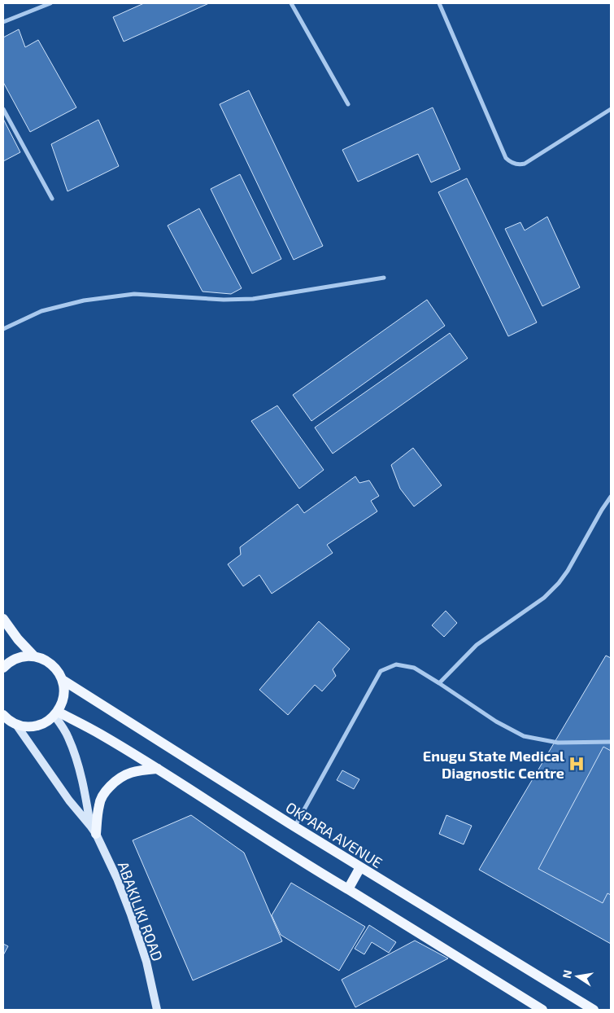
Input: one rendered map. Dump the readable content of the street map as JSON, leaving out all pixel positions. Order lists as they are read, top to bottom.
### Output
{
  "streets": {
    "main road": ["OKPARA AVENUE", "ABAKILIKI ROAD"]
  },
  "places": {
    "hospital": ["Enugu State Medical Diagnostic Centre"]
  },
  "north": "left"
}
